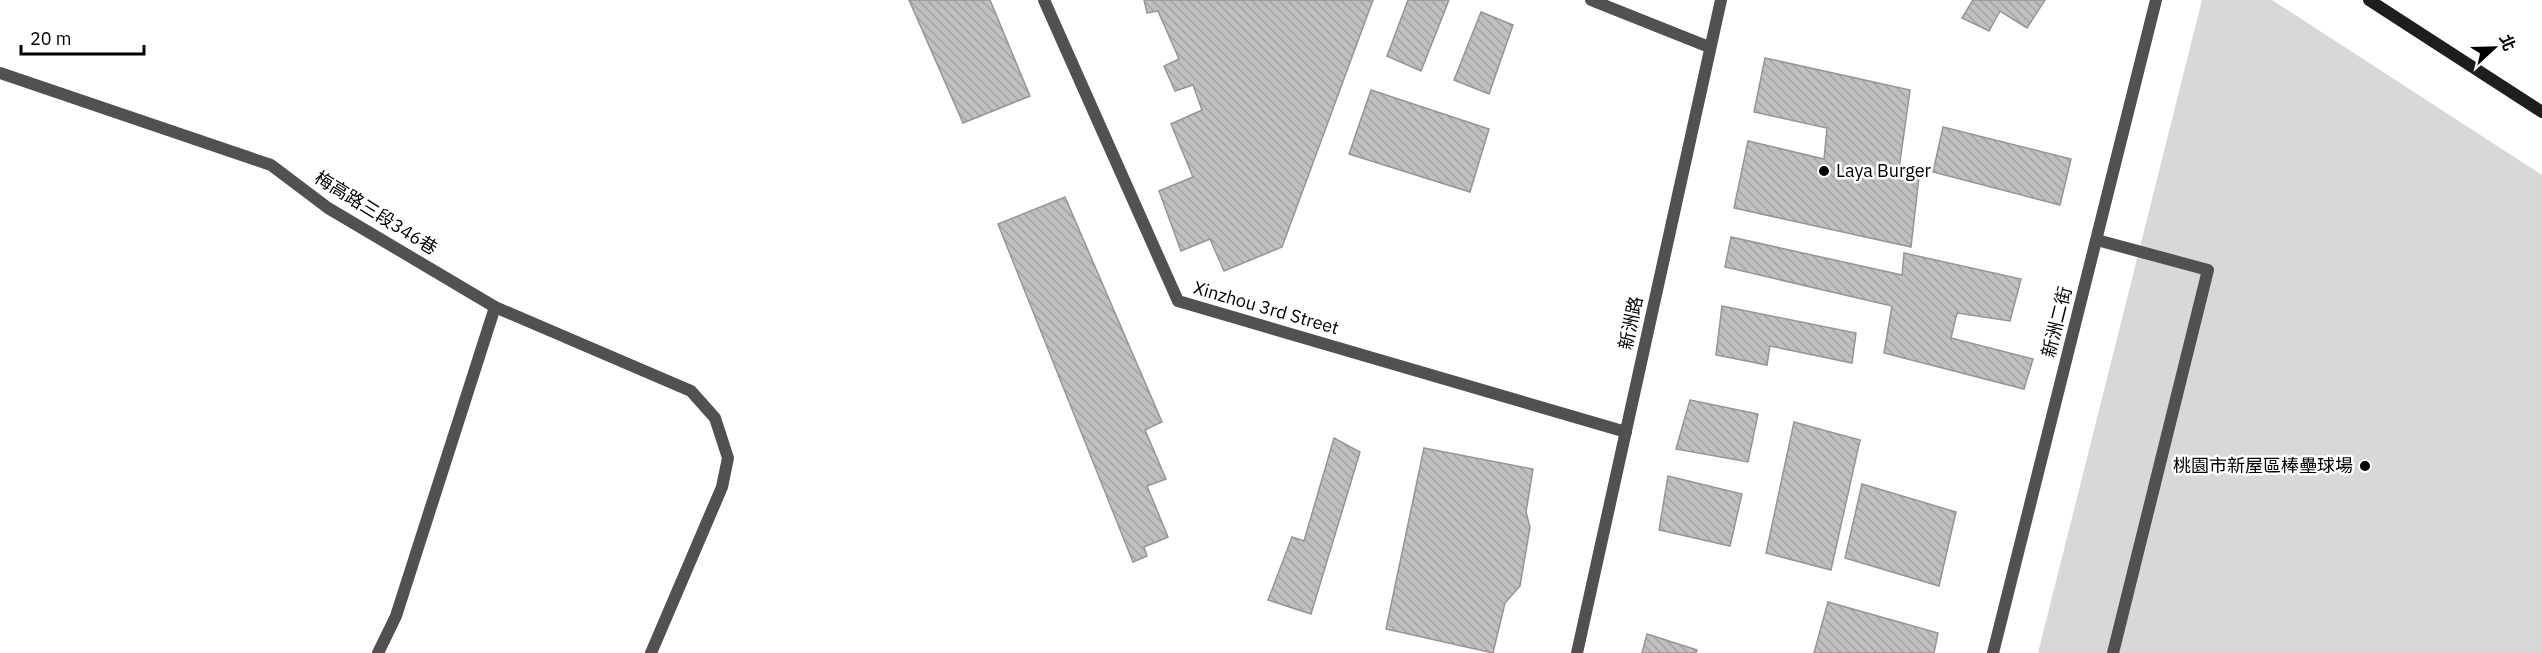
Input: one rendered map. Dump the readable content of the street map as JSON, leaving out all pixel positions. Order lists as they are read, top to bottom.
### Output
{
  "streets": {
    "street": [
      "梅高路三段346巷",
      "Xinzhou 3rd Street",
      "新洲二街",
      "新洲路"
    ]
  },
  "crossings": [
    ["Xinzhou 3rd Street", "新洲路"]
  ],
  "places": ["Laya Burger", "桃園市新屋區棒壘球場"],
  "scale_bar": "20 m",
  "north": "right"
}
